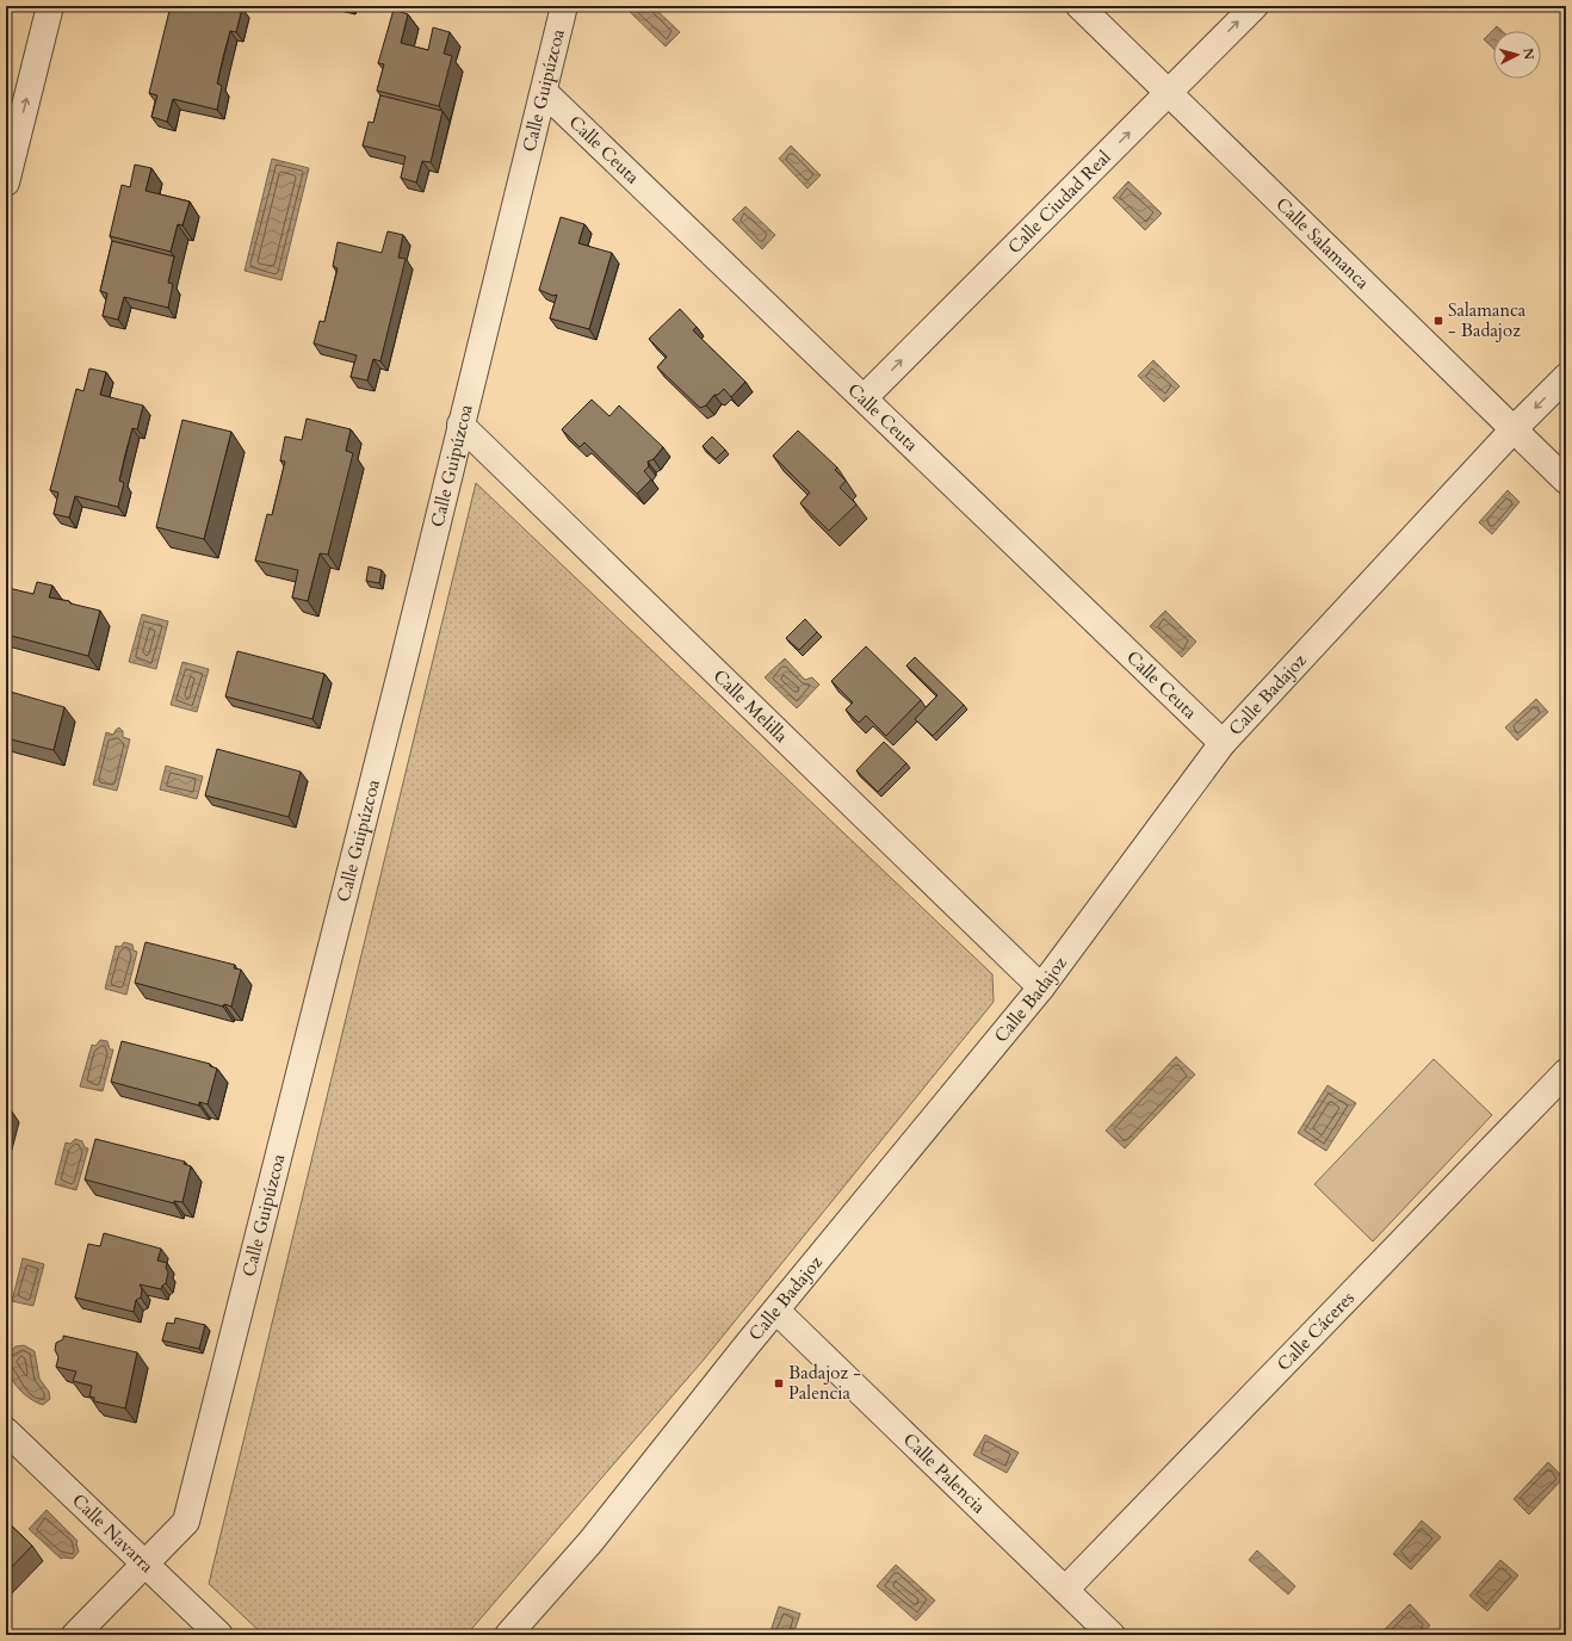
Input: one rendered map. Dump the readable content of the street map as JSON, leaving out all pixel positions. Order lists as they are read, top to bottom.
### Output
{
  "streets": {
    "street": [
      "Calle Guipúzcoa",
      "Calle Ceuta",
      "Calle Ciudad Real",
      "Calle Salamanca",
      "Calle Badajoz",
      "Calle Melilla",
      "Calle Cáceres",
      "Calle Palencia",
      "Calle Navarra"
    ]
  },
  "crossings": [
    ["Calle Guipúzcoa", "Calle Ceuta"],
    ["Calle Guipúzcoa", "Calle Melilla"],
    ["Calle Guipúzcoa", "Calle Navarra"],
    ["Calle Ceuta", "Calle Ciudad Real"],
    ["Calle Ceuta", "Calle Badajoz"],
    ["Calle Ciudad Real", "Calle Salamanca"],
    ["Calle Salamanca", "Calle Badajoz"],
    ["Calle Badajoz", "Calle Melilla"],
    ["Calle Badajoz", "Calle Palencia"],
    ["Calle Cáceres", "Calle Palencia"]
  ],
  "one_way": ["Calle Ciudad Real"],
  "places": {
    "transit": ["Salamanca - Badajoz", "Badajoz - Palencia"]
  },
  "north": "right"
}
